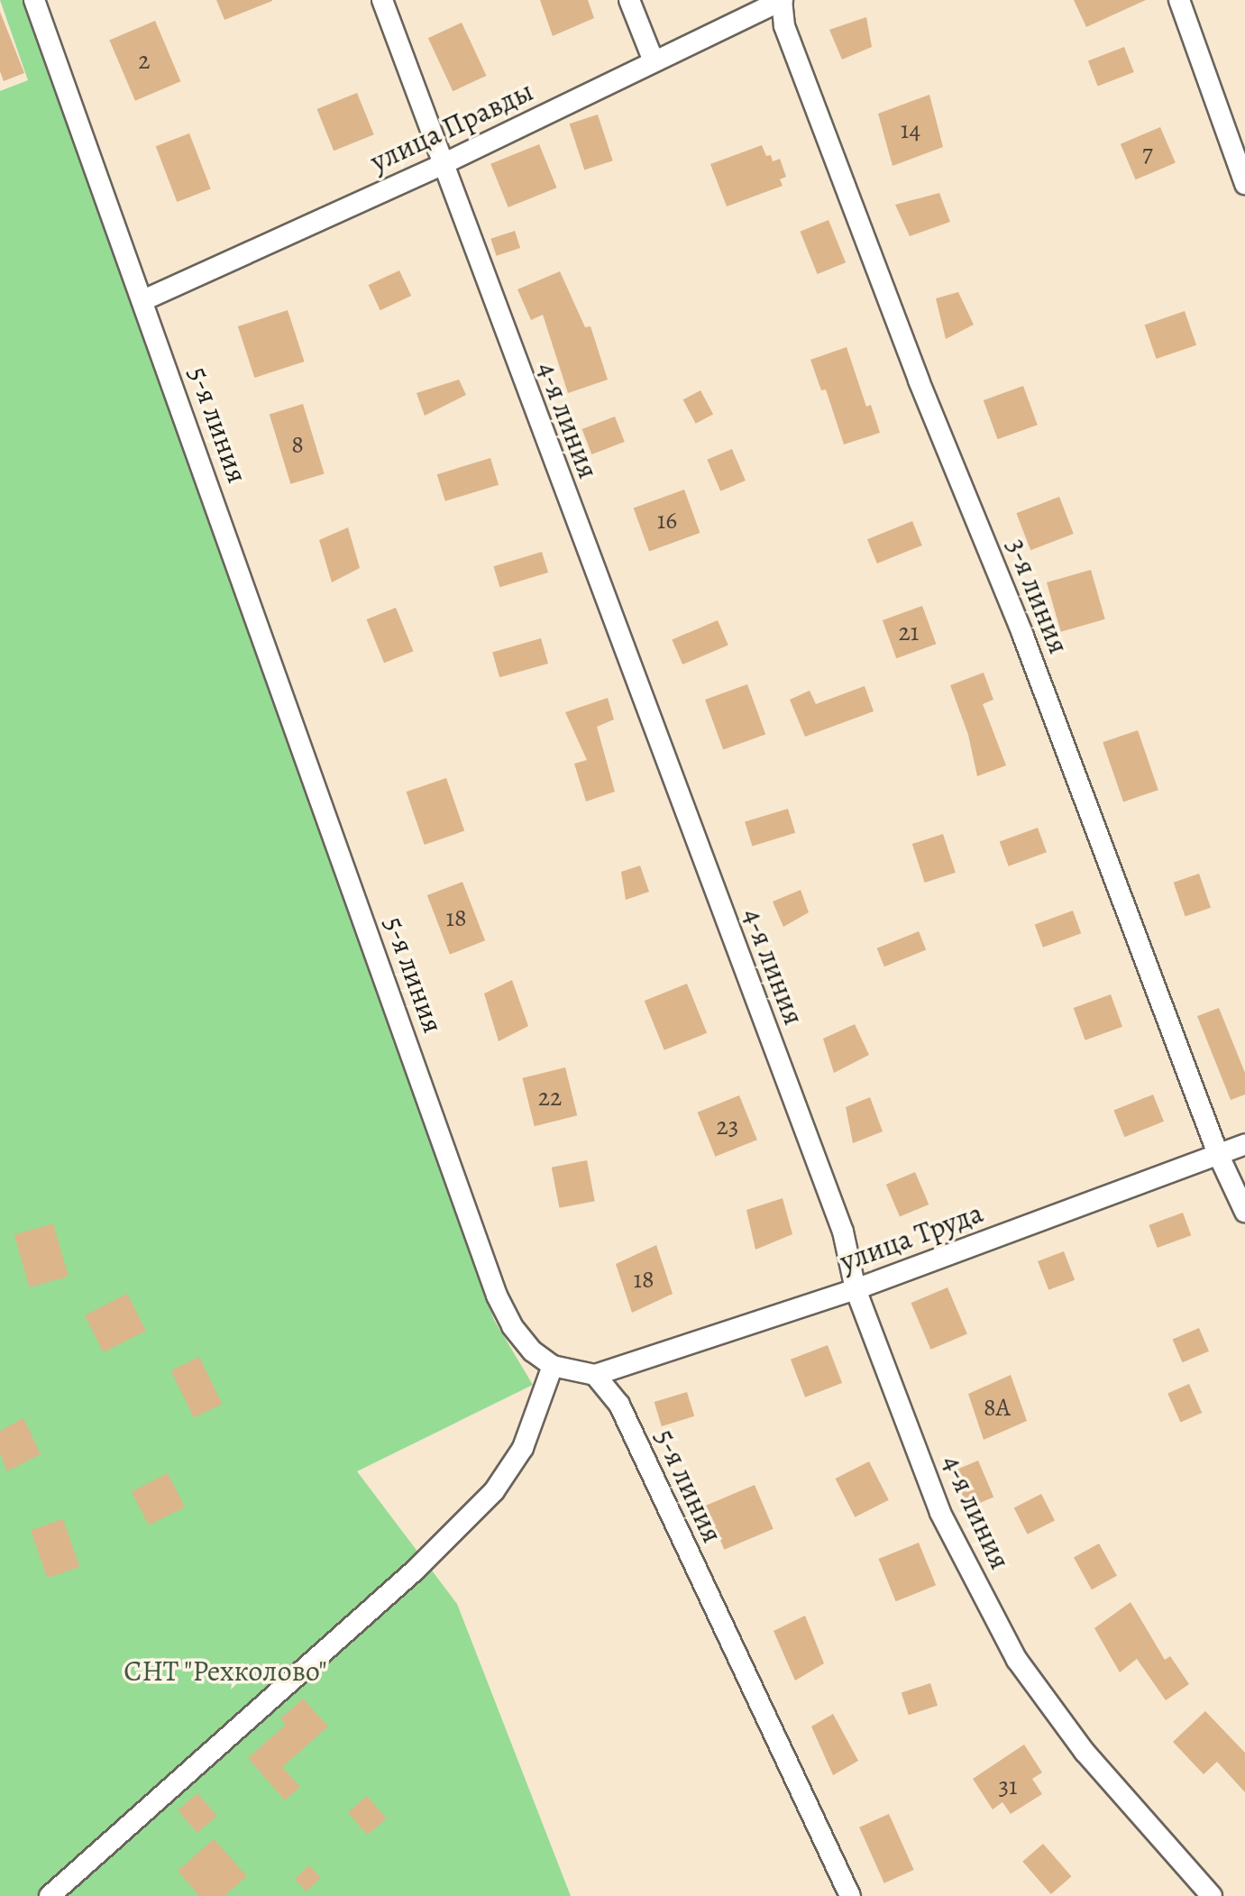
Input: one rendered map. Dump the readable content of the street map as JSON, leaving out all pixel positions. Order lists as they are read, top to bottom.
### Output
{
  "streets": {
    "street": [
      "улица Правды",
      "4-я линия",
      "5-я линия",
      "3-я линия",
      "улица Труда"
    ]
  },
  "crossings": [
    ["улица Правды", "4-я линия"],
    ["улица Правды", "5-я линия"],
    ["улица Правды", "3-я линия"],
    ["4-я линия", "улица Труда"],
    ["5-я линия", "улица Труда"],
    ["3-я линия", "улица Труда"]
  ],
  "parks": ["СНТ \"Рехколово\""],
  "house_numbers": [
    "2",
    "14",
    "7",
    "8",
    "16",
    "21",
    "18",
    "22",
    "23",
    "18",
    "8А",
    "31"
  ]
}
